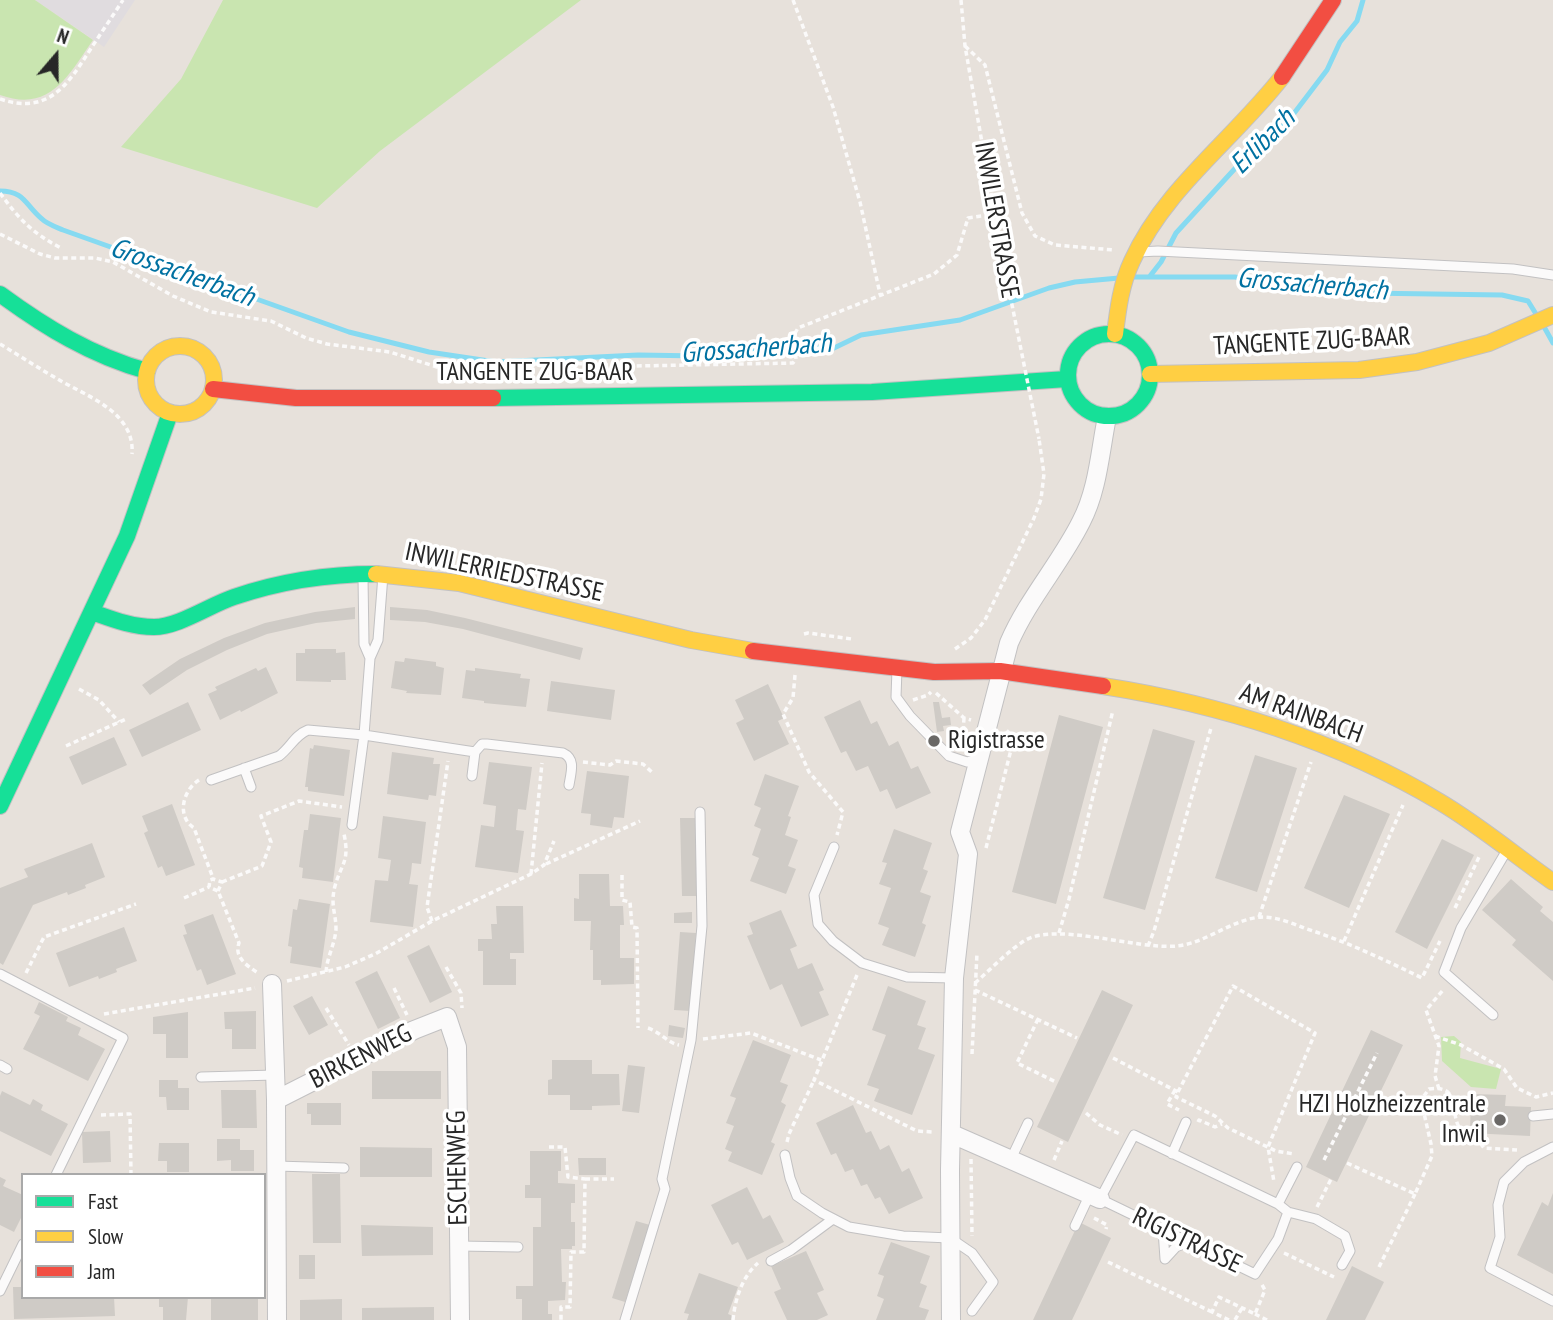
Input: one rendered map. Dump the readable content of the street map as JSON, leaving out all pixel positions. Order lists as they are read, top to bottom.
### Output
{
  "streets": {
    "street": [
      "TANGENTE ZUG-BAAR",
      "INWILERRIEDSTRASSE",
      "AM RAINBACH",
      "BIRKENWEG",
      "ESCHENWEG",
      "RIGISTRASSE"
    ],
    "path": ["INWILERSTRASSE"]
  },
  "crossings": [
    ["INWILERRIEDSTRASSE", "AM RAINBACH"],
    ["BIRKENWEG", "ESCHENWEG"]
  ],
  "water": ["Erlibach", "Grossacherbach"],
  "places": ["Rigistrasse", "HZI Holzheizzentrale Inwil"],
  "legend": ["Fast", "Slow", "Jam"],
  "north": "top"
}
